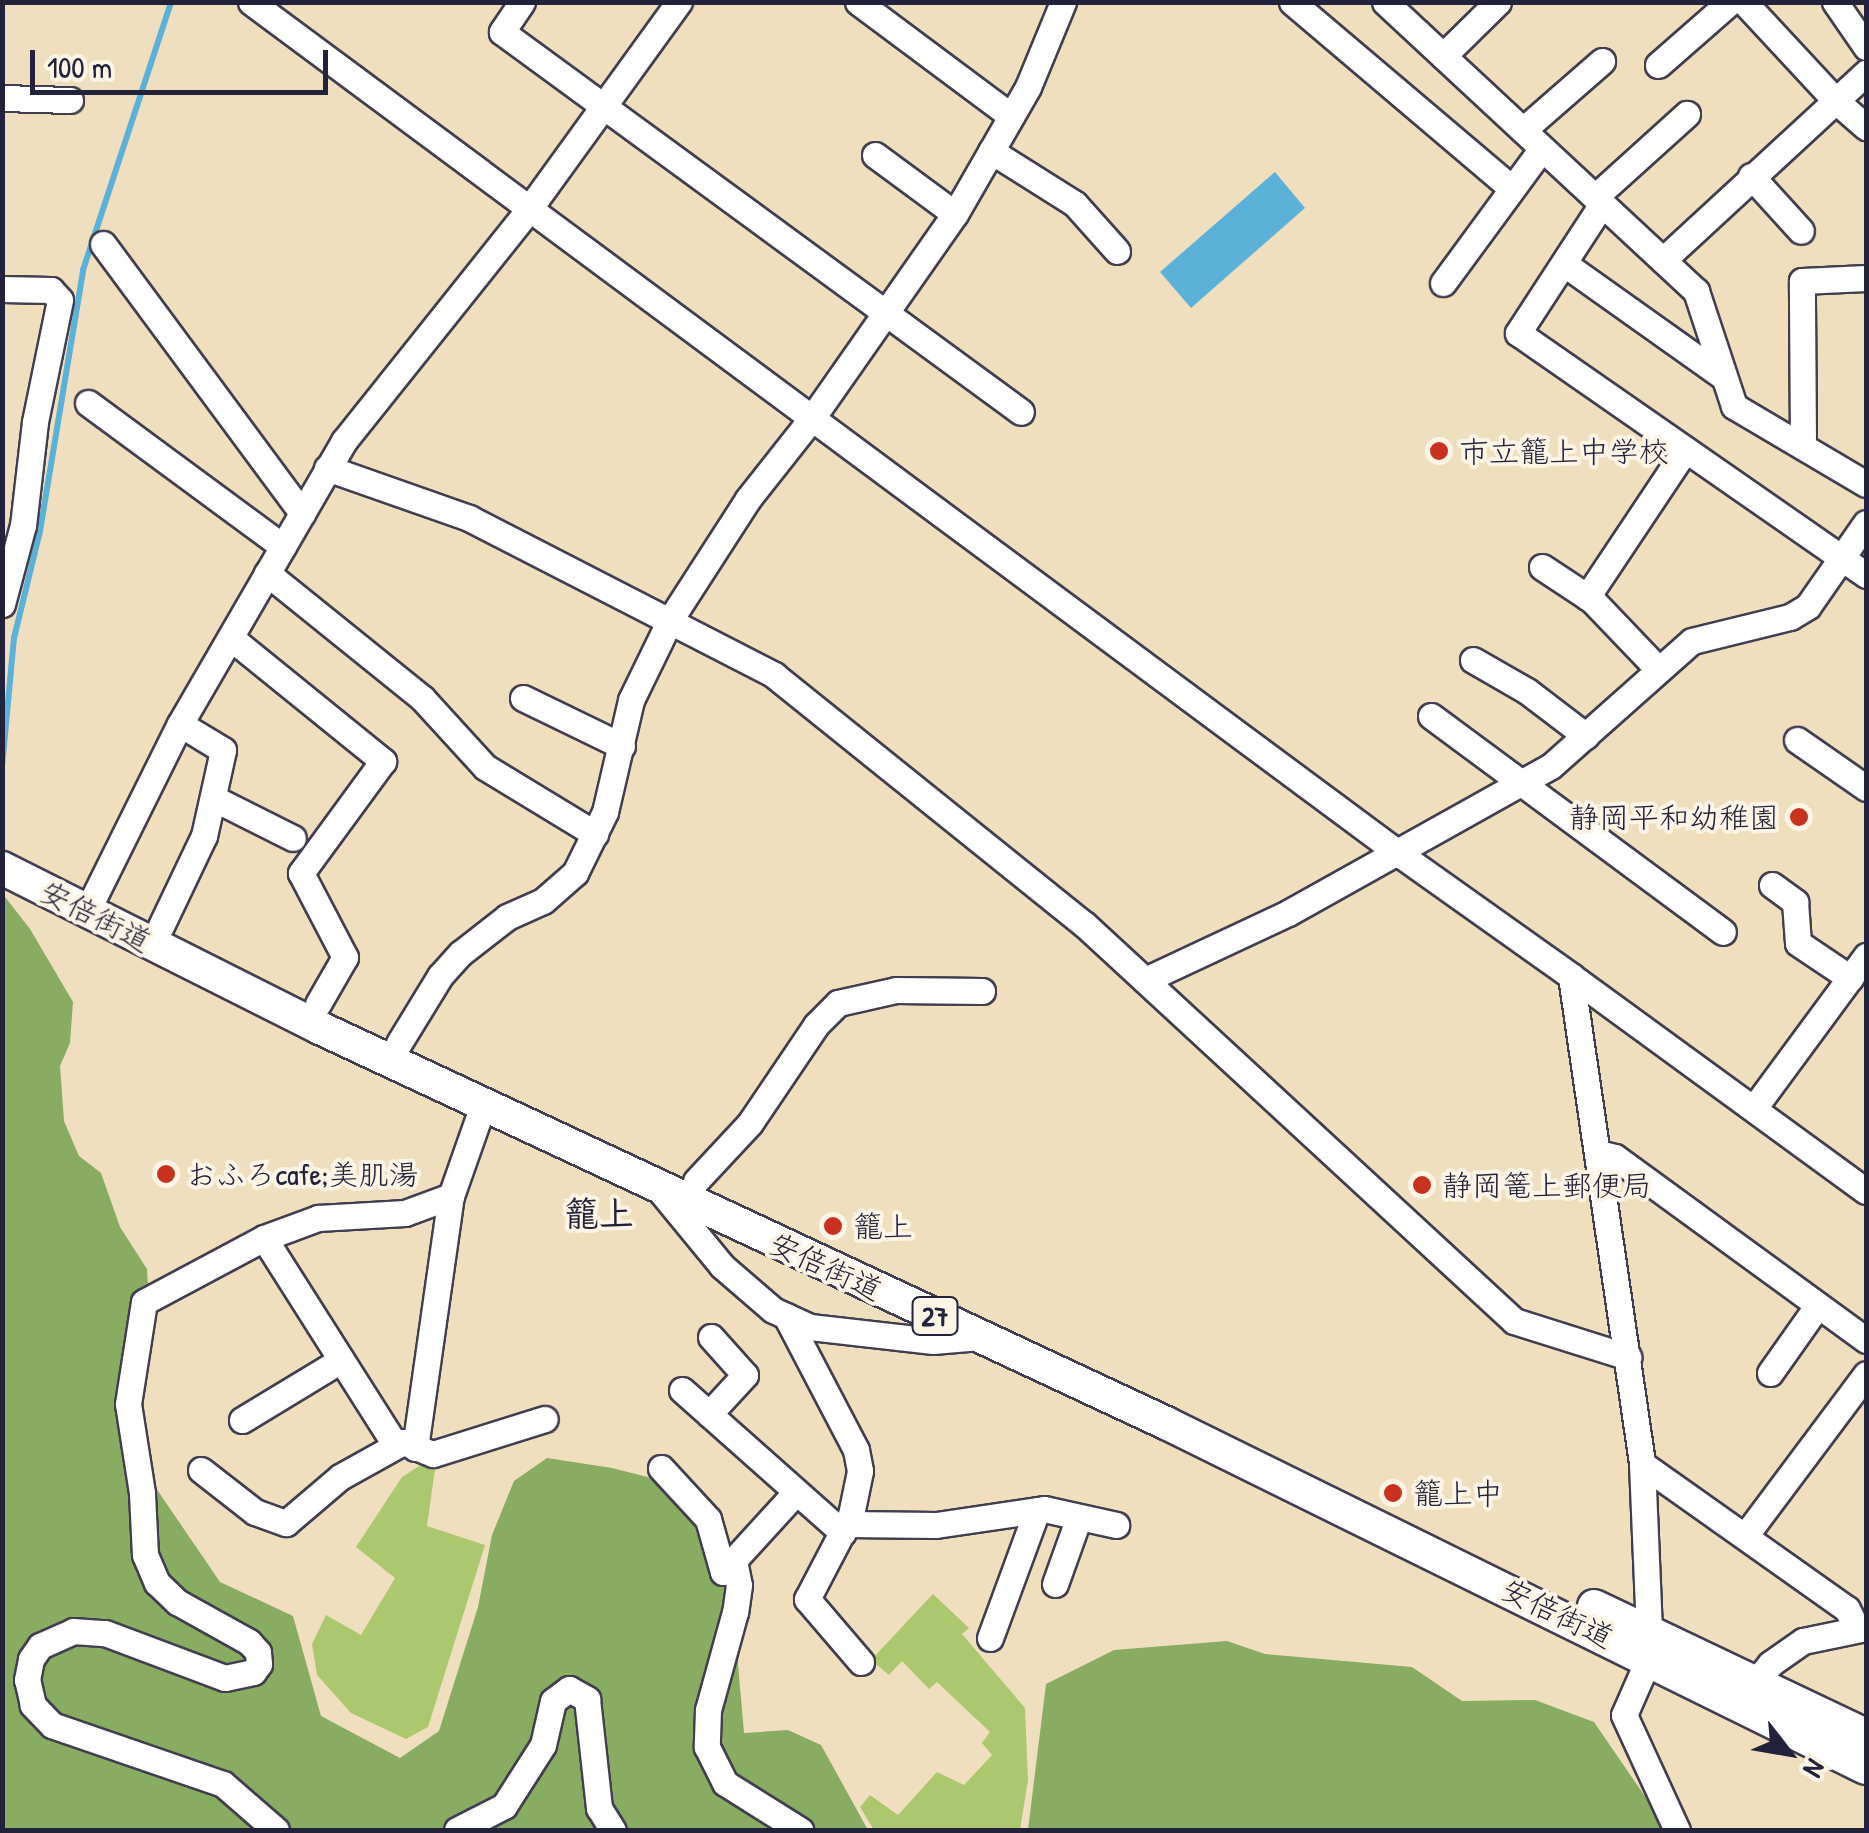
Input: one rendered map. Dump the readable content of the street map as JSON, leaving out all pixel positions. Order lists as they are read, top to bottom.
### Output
{
  "streets": {
    "main road": ["安倍街道", "27"]
  },
  "districts": ["籠上"],
  "places": [
    "市立籠上中学校",
    "静岡平和幼稚園",
    "おふろcafe;美肌湯",
    "静岡篭上郵便局",
    "籠上",
    "籠上中"
  ],
  "scale_bar": "100 m",
  "north": "bottom right"
}
